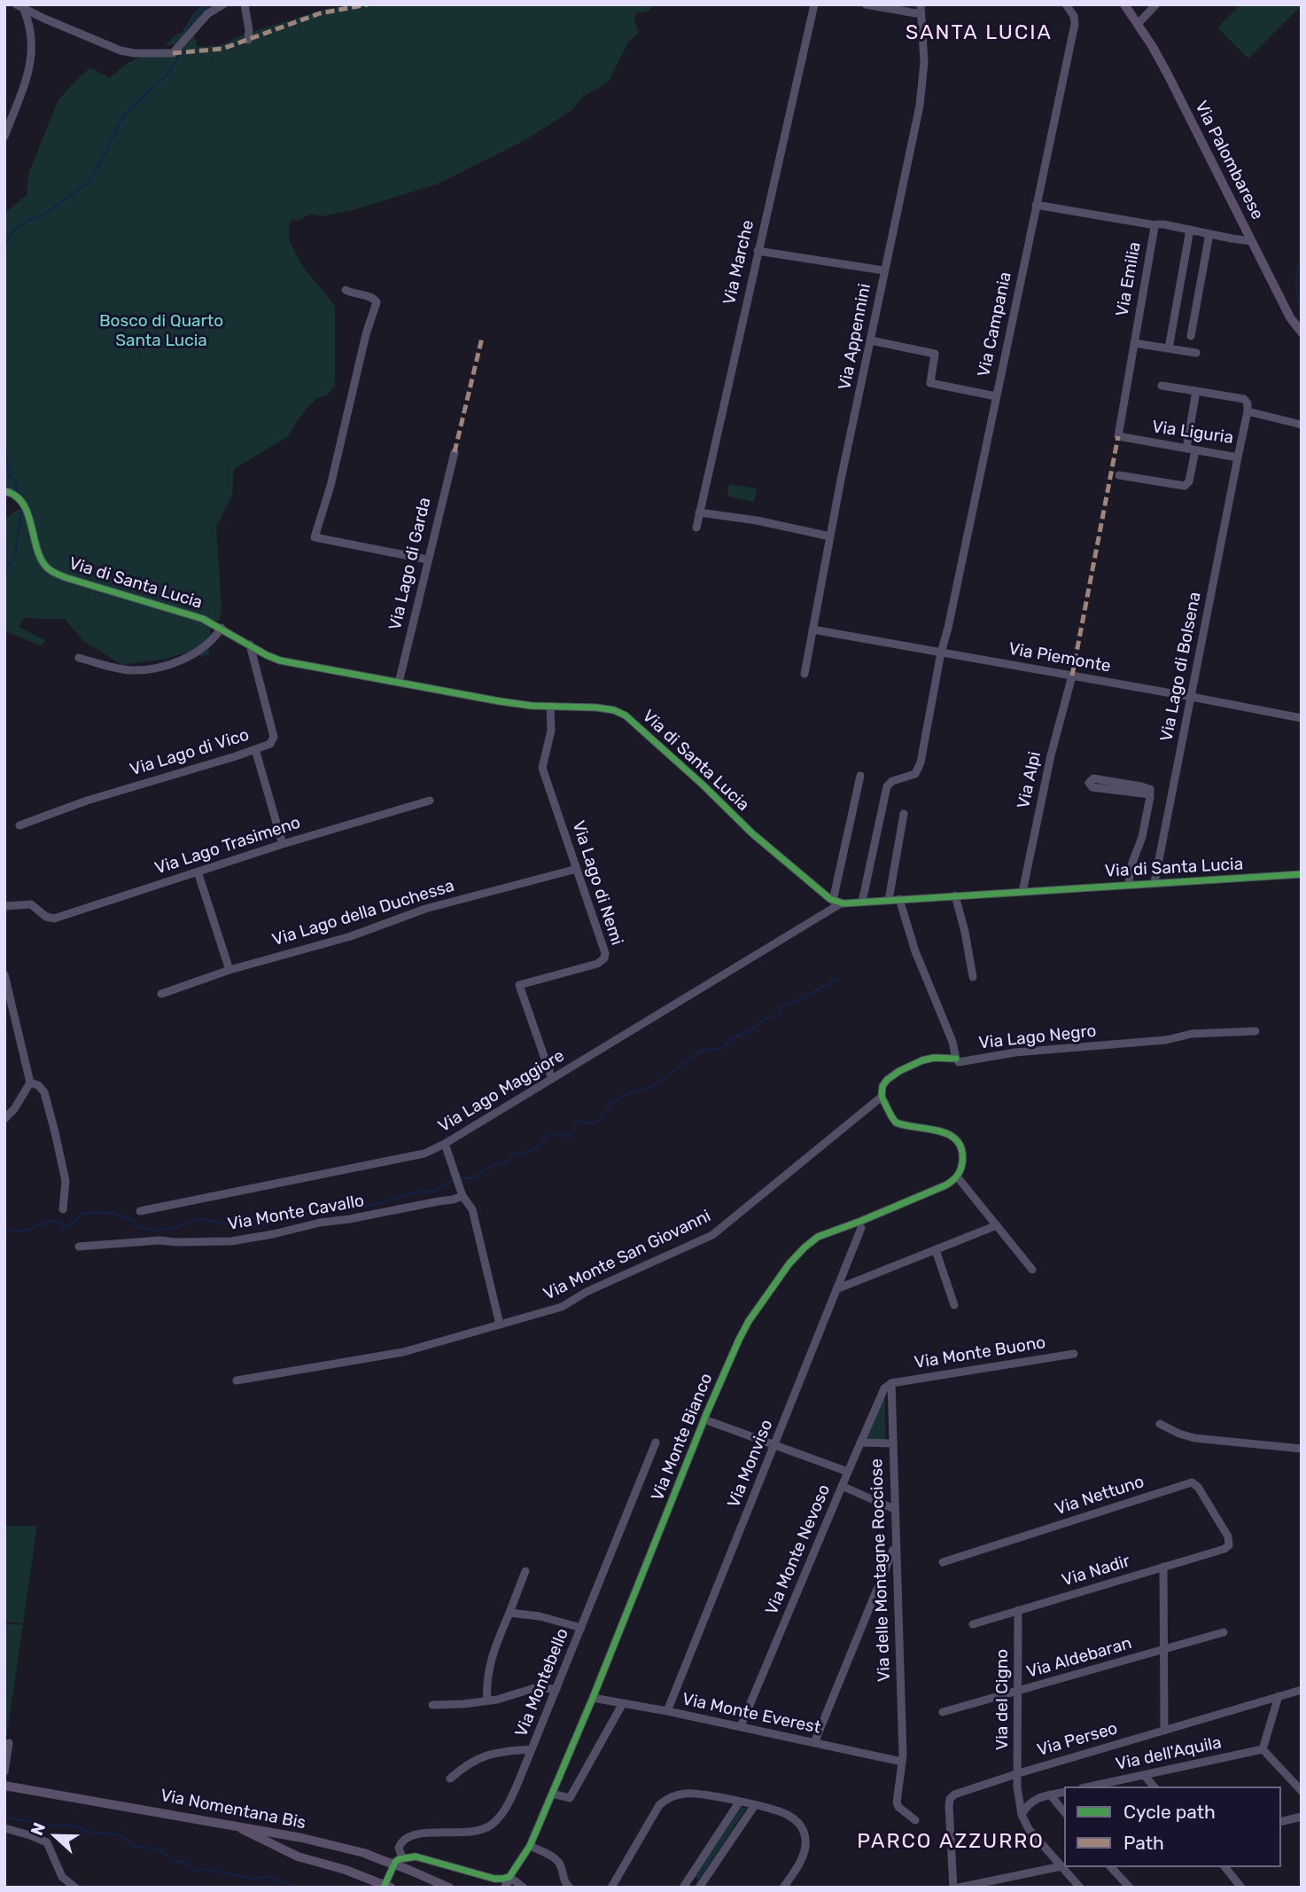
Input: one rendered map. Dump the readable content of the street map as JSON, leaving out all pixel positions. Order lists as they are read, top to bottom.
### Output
{
  "streets": {
    "main road": ["Via Palombarese", "Via Nomentana Bis"],
    "street": [
      "Via Marche",
      "Via Emilia",
      "Via Campania",
      "Via Appennini",
      "Via Liguria",
      "Via Lago di Garda",
      "Via di Santa Lucia",
      "Via Piemonte",
      "Via Lago di Bolsena",
      "Via Lago di Vico",
      "Via Alpi",
      "Via Lago Trasimeno",
      "Via Lago di Nemi",
      "Via Lago della Duchessa",
      "Via Lago Negro",
      "Via Lago Maggiore",
      "Via Monte Cavallo",
      "Via Monte San Giovanni",
      "Via Monte Buono",
      "Via Monte Bianco",
      "Via Monviso",
      "Via Nettuno",
      "Via Monte Nevoso",
      "Via delle Montagne Rocciose",
      "Via Nadir",
      "Via Aldebaran",
      "Via Montebello",
      "Via del Cigno",
      "Via Monte Everest",
      "Via Perseo",
      "Via dell'Aquila"
    ]
  },
  "crossings": [
    ["Via Palombarese", "Via Emilia"],
    ["Via Emilia", "Via Liguria"],
    ["Via Campania", "Via di Santa Lucia"],
    ["Via Campania", "Via Piemonte"],
    ["Via Appennini", "Via Piemonte"],
    ["Via Liguria", "Via Lago di Bolsena"],
    ["Via Lago di Garda", "Via di Santa Lucia"],
    ["Via di Santa Lucia", "Via Lago di Bolsena"],
    ["Via di Santa Lucia", "Via Lago di Vico"],
    ["Via di Santa Lucia", "Via Alpi"],
    ["Via di Santa Lucia", "Via Lago di Nemi"],
    ["Via di Santa Lucia", "Via Lago Negro"],
    ["Via di Santa Lucia", "Via Lago Maggiore"],
    ["Via Piemonte", "Via Lago di Bolsena"],
    ["Via Piemonte", "Via Alpi"],
    ["Via Lago di Nemi", "Via Lago della Duchessa"],
    ["Via Lago di Nemi", "Via Lago Maggiore"],
    ["Via Monte Buono", "Via Monte Nevoso"],
    ["Via Monte Buono", "Via delle Montagne Rocciose"],
    ["Via Monte Bianco", "Via Monte Everest"],
    ["Via Monviso", "Via Monte Everest"],
    ["Via Nettuno", "Via Nadir"],
    ["Via Monte Nevoso", "Via delle Montagne Rocciose"],
    ["Via Monte Nevoso", "Via Monte Everest"],
    ["Via delle Montagne Rocciose", "Via Monte Everest"],
    ["Via Nadir", "Via del Cigno"],
    ["Via Aldebaran", "Via del Cigno"],
    ["Via del Cigno", "Via Perseo"]
  ],
  "districts": ["SANTA LUCIA", "PARCO AZZURRO"],
  "parks": ["Bosco di Quarto Santa Lucia"],
  "legend": ["Cycle path", "Path"],
  "north": "left"
}
